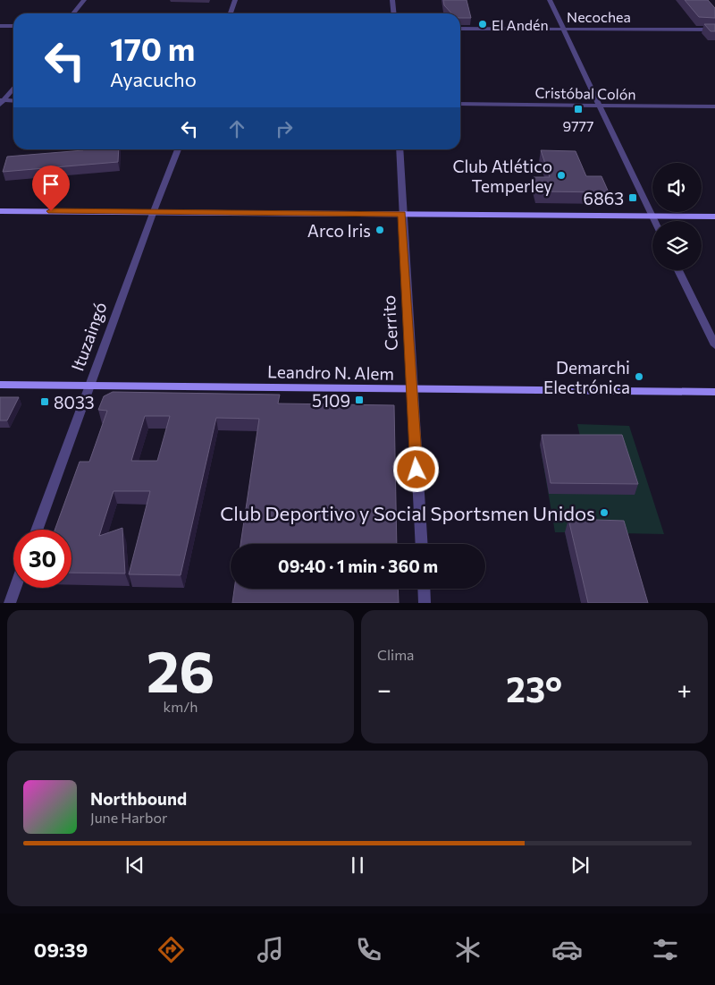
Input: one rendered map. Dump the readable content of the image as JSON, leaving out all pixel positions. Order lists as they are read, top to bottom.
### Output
{
  "streets": {
    "main road": ["Leandro N. Alem"],
    "street": [
      "Necochea",
      "Cristóbal Colón",
      "Cerrito",
      "Ituzaingó"
    ]
  },
  "crossings": [
    ["Cerrito", "Leandro N. Alem"],
    ["Ituzaingó", "Leandro N. Alem"]
  ],
  "places": {
    "other": [
      "El Andén",
      "Club Atlético Temperley",
      "Arco Iris",
      "Demarchi Electrónica",
      "Club Deportivo y Social Sportsmen Unidos"
    ],
    "transit": [
      "9777",
      "6863",
      "5109",
      "8033"
    ]
  },
  "page": {
    "turn": ["170 m", "Ayacucho"],
    "limit": "30",
    "trip": "09:40 · 1 min · 360 m",
    "tile": [
      ["26", "km/h"],
      "Clima"
    ],
    "heat": ["−", "23°", "+"],
    "song": ["Northbound", "June Harbor"],
    "tabs": "09:39"
  }
}
